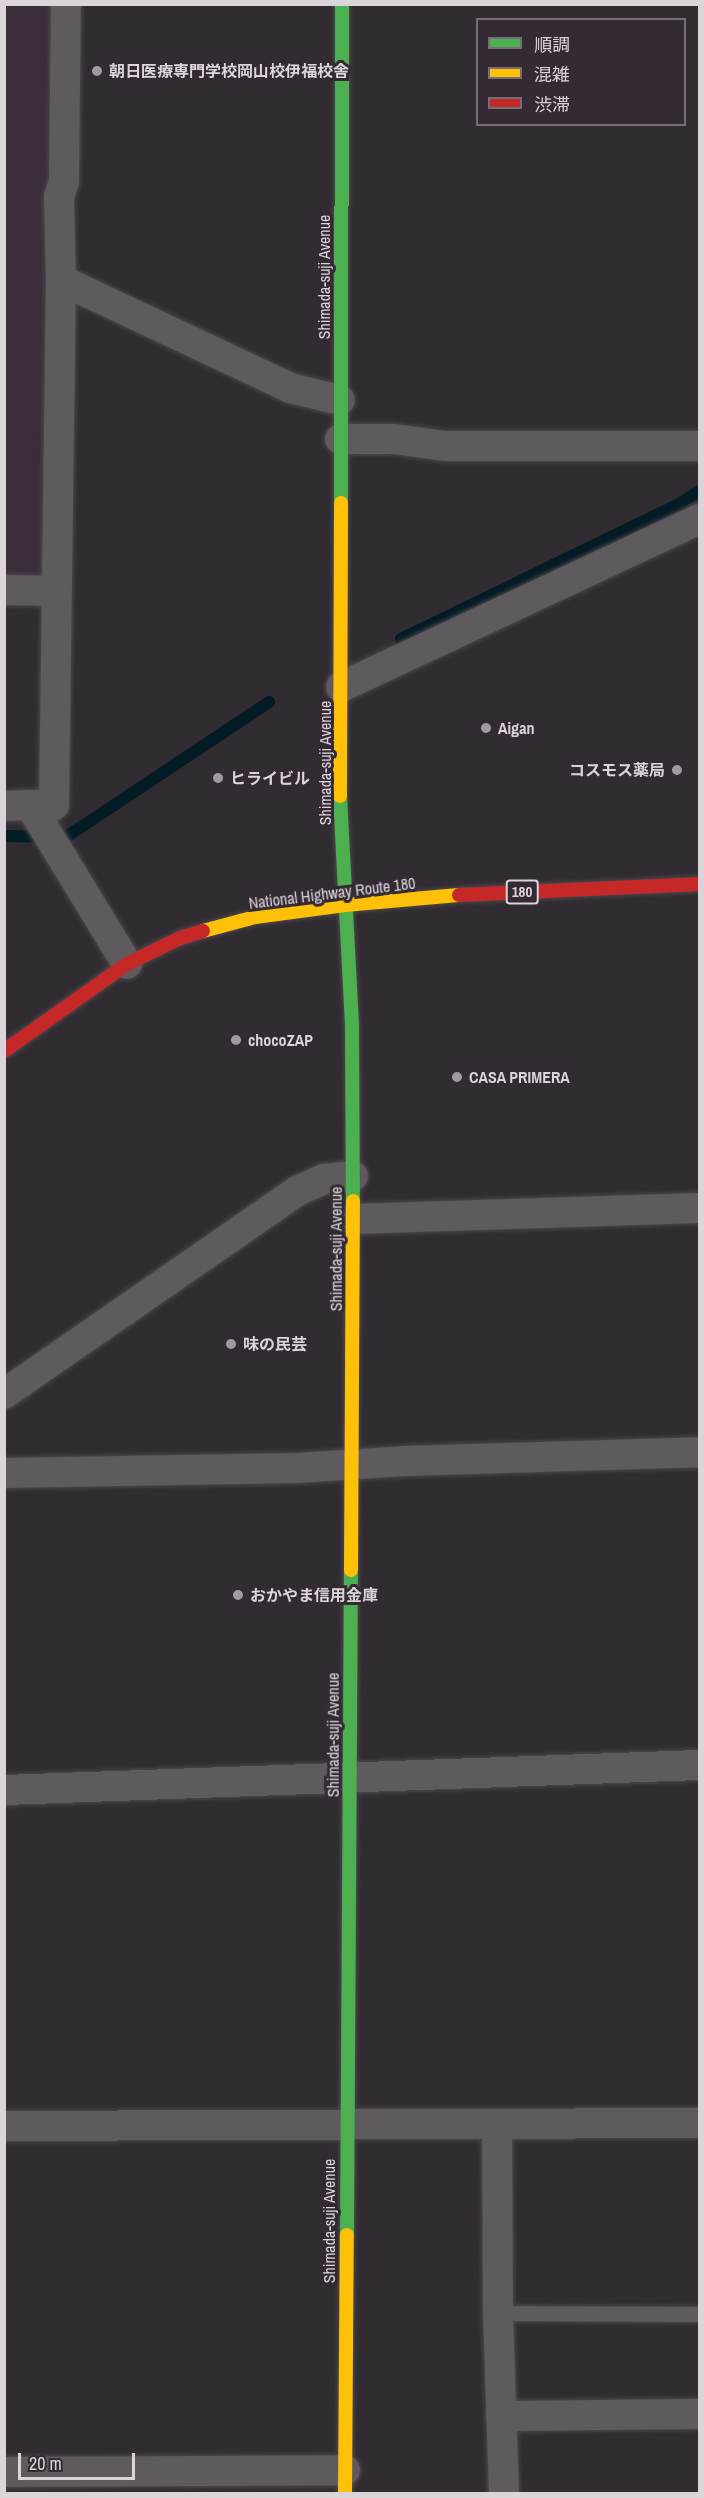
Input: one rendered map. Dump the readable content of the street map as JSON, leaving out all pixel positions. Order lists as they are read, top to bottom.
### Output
{
  "streets": {
    "main road": ["Shimada-suji Avenue", "180", "National Highway Route 180"]
  },
  "crossings": [
    ["Shimada-suji Avenue", "National Highway Route 180"]
  ],
  "places": [
    "朝日医療専門学校岡山校伊福校舎",
    "Aigan",
    "コスモス薬局",
    "ヒライビル",
    "chocoZAP",
    "CASA PRIMERA",
    "味の民芸",
    "おかやま信用金庫"
  ],
  "legend": ["順調", "混雑", "渋滞"],
  "scale_bar": "20 m"
}
